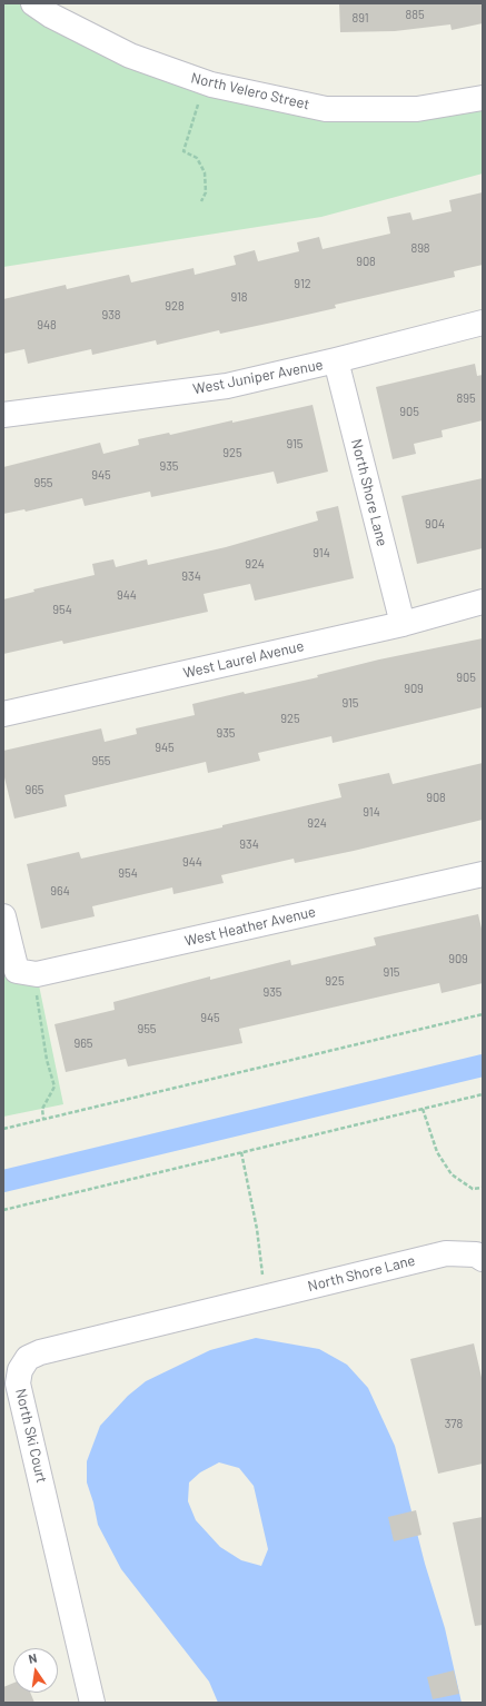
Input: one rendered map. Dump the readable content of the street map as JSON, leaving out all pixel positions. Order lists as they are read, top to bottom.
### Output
{
  "streets": {
    "street": [
      "North Velero Street",
      "West Juniper Avenue",
      "North Shore Lane",
      "West Laurel Avenue",
      "West Heather Avenue",
      "North Ski Court"
    ]
  },
  "crossings": [
    ["West Juniper Avenue", "North Shore Lane"],
    ["North Shore Lane", "West Laurel Avenue"],
    ["North Shore Lane", "North Ski Court"]
  ],
  "house_numbers": [
    "885",
    "891",
    "898",
    "908",
    "912",
    "918",
    "928",
    "938",
    "948",
    "895",
    "905",
    "915",
    "925",
    "935",
    "945",
    "955",
    "904",
    "914",
    "924",
    "934",
    "944",
    "954",
    "905",
    "909",
    "915",
    "925",
    "935",
    "945",
    "955",
    "965",
    "908",
    "914",
    "924",
    "934",
    "944",
    "954",
    "964",
    "909",
    "915",
    "925",
    "935",
    "945",
    "955",
    "965",
    "378"
  ],
  "north": "top"
}
